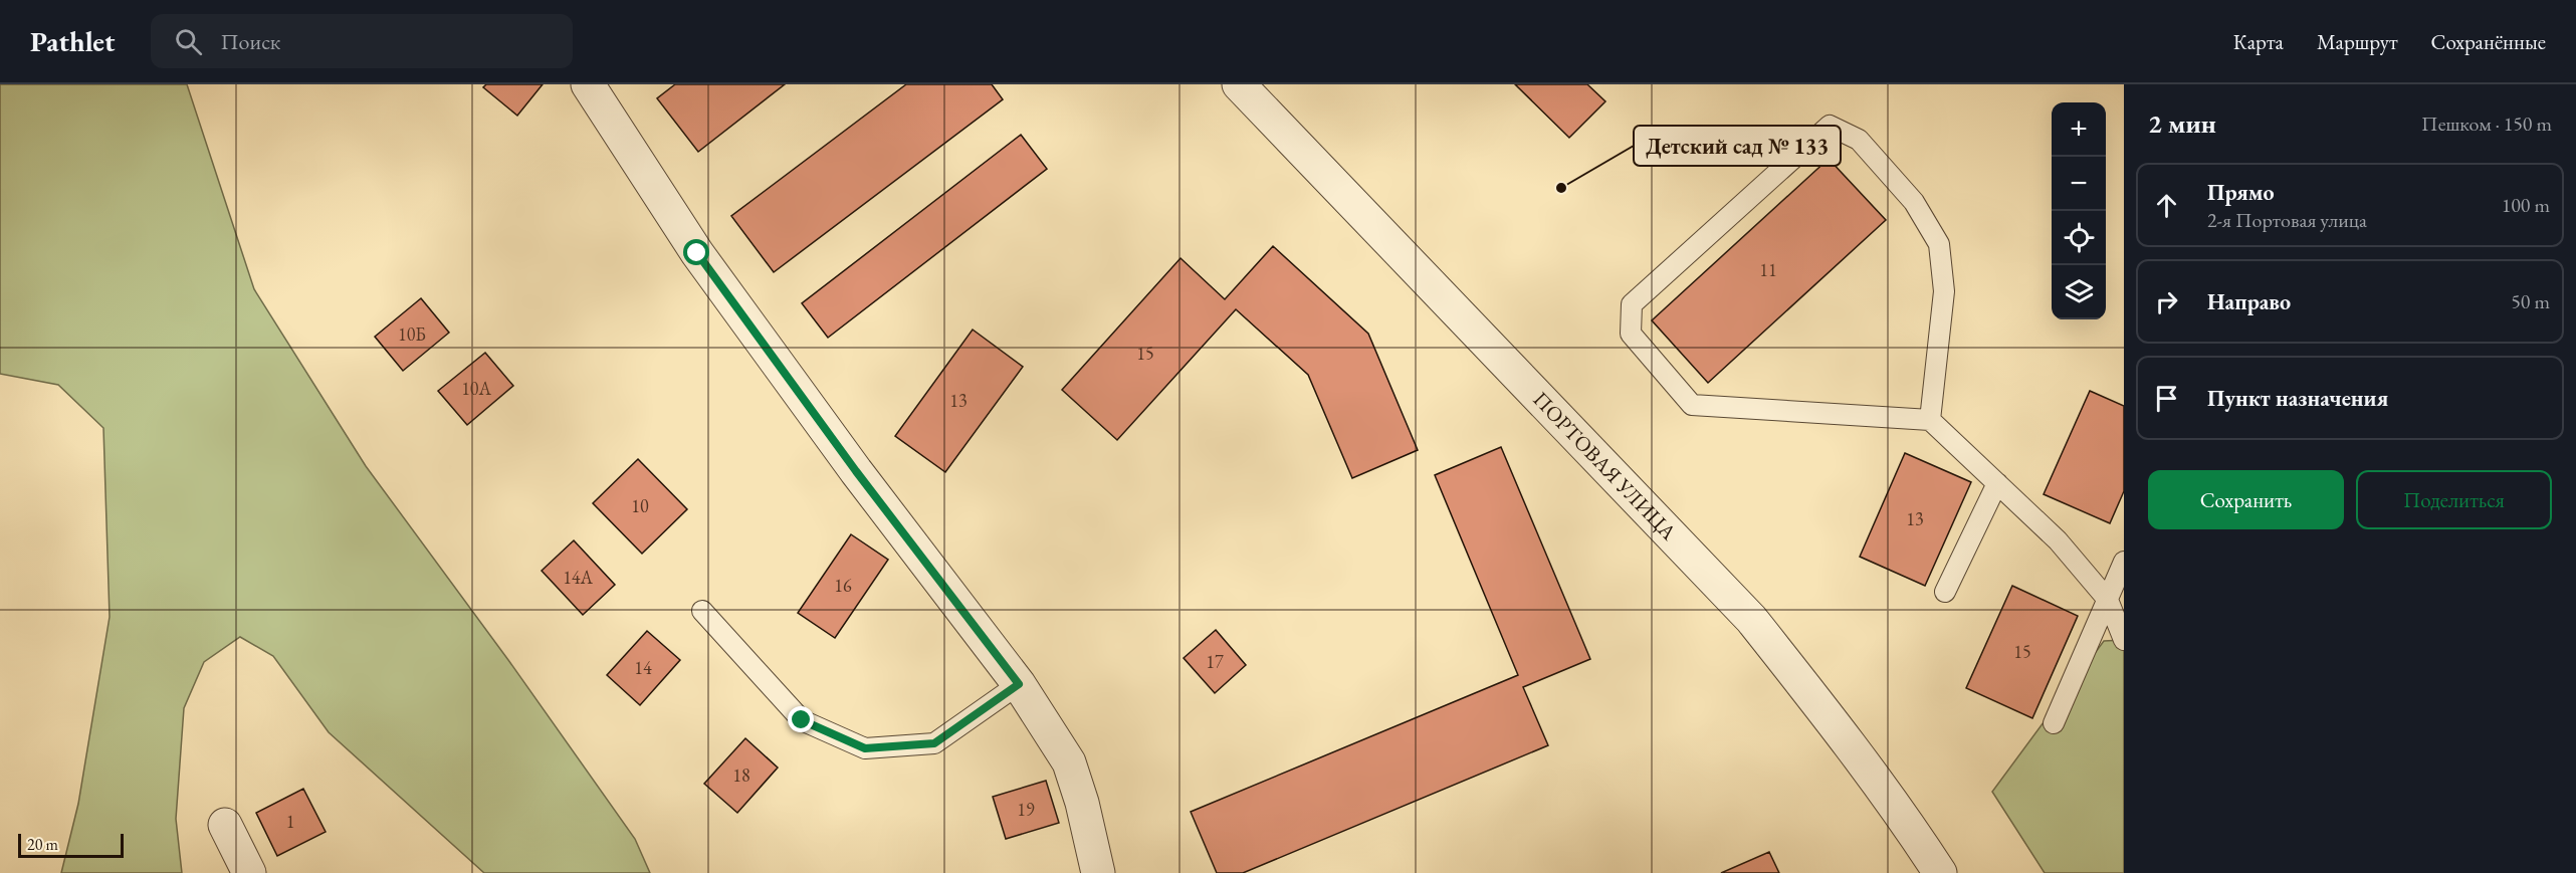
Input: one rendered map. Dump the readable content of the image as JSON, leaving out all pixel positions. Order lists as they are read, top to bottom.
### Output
{
  "streets": {
    "street": ["ПОРТОВАЯ УЛИЦА"]
  },
  "places": ["Детский сад № 133"],
  "house_numbers": [
    "11",
    "10Б",
    "15",
    "10А",
    "13",
    "10",
    "13",
    "14А",
    "16",
    "15",
    "17",
    "14",
    "18",
    "19",
    "1"
  ],
  "scale_bar": "20 m",
  "page": {
    "header": "Pathlet",
    "search": "Поиск",
    "nav": ["Карта", "Маршрут", "Сохранённые"],
    "heading": ["2 мин", "Пешком · 150 m"],
    "map_buttons": ["+", "−"],
    "list": [
      ["Прямо", "2-я Портовая улица", "100 m"],
      ["Направо", "50 m"],
      "Пункт назначения"
    ],
    "buttons": ["Сохранить", "Поделиться"],
    "scale": "20 m"
  }
}
